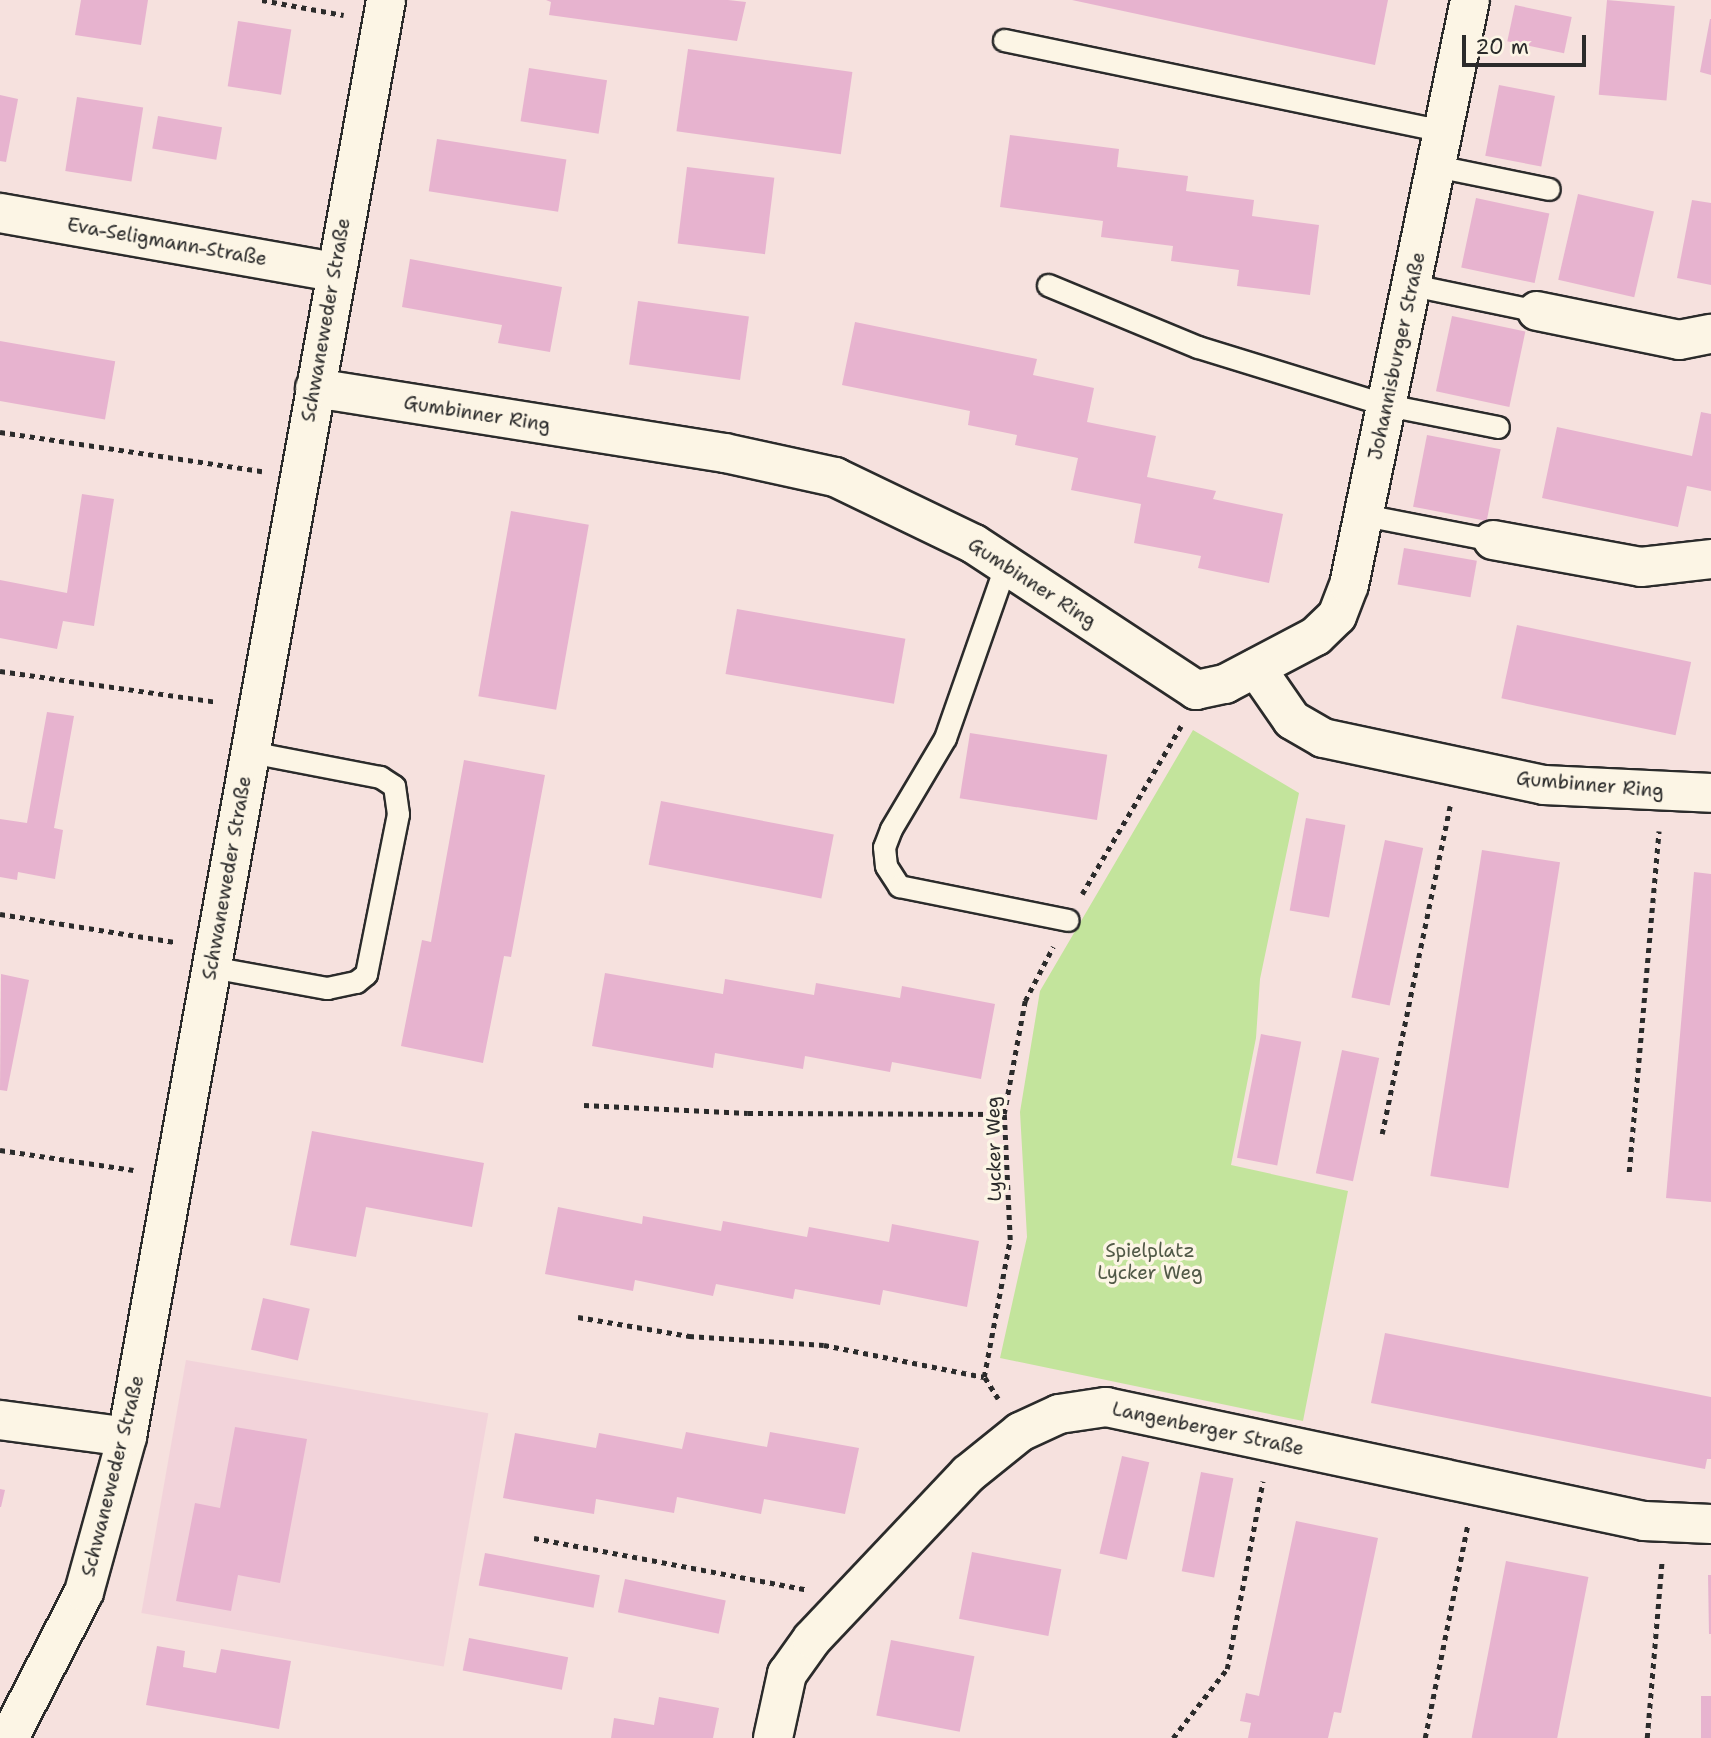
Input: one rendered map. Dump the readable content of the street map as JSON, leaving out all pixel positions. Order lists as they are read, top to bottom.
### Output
{
  "streets": {
    "street": [
      "Eva-Seligmann-Straße",
      "Schwaneweder Straße",
      "Johannisburger Straße",
      "Gumbinner Ring",
      "Langenberger Straße"
    ],
    "path": ["Lycker Weg"]
  },
  "crossings": [
    ["Eva-Seligmann-Straße", "Schwaneweder Straße"],
    ["Schwaneweder Straße", "Gumbinner Ring"],
    ["Johannisburger Straße", "Gumbinner Ring"],
    ["Gumbinner Ring", "Lycker Weg"]
  ],
  "parks": ["Spielplatz Lycker Weg"],
  "scale_bar": "20 m"
}
